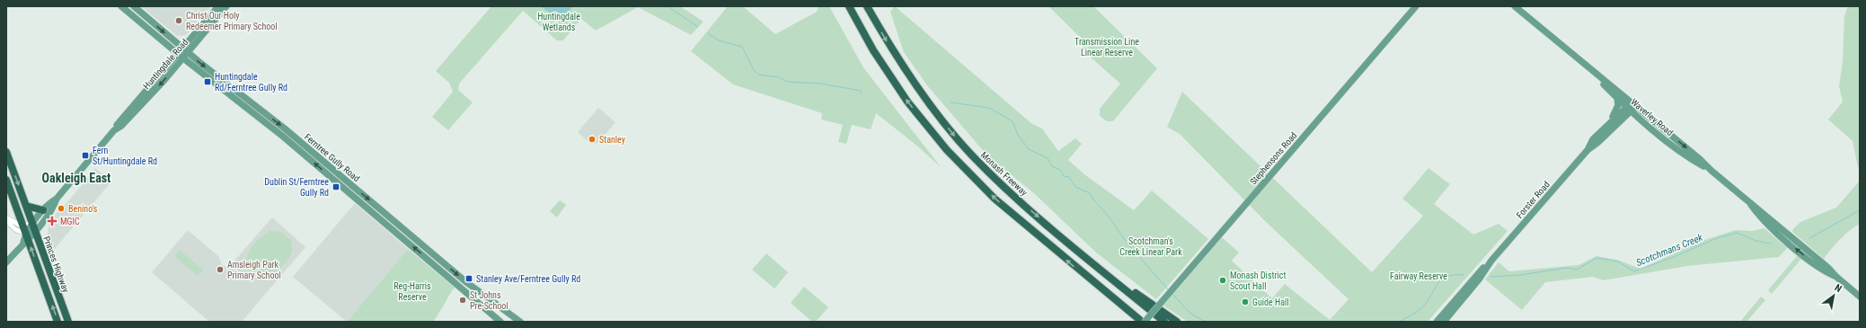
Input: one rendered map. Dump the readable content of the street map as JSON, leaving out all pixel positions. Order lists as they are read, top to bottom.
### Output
{
  "streets": {
    "highway": ["Monash Freeway", "Princes Highway"],
    "main road": [
      "Huntingdale Road",
      "Waverley Road",
      "Ferntree Gully Road",
      "Stephensons Road",
      "Forster Road"
    ]
  },
  "crossings": [
    ["Huntingdale Road", "Ferntree Gully Road"],
    ["Huntingdale Road", "Princes Highway"],
    ["Waverley Road", "Forster Road"]
  ],
  "districts": ["Oakleigh East"],
  "water": ["Scotchmans Creek"],
  "parks": [
    "Huntingdale Wetlands",
    "Transmission Line Linear Reserve",
    "Scotchman's Creek Linear Park",
    "Fairway Reserve",
    "Reg-Harris Reserve"
  ],
  "places": {
    "other": [
      "Christ Our Holy Redeemer Primary School",
      "Stanley",
      "Benino's",
      "Amsleigh Park Primary School",
      "Monash District Scout Hall",
      "St Johns Pre-School",
      "Guide Hall"
    ],
    "transit": [
      "Huntingdale Rd/Ferntree Gully Rd",
      "Fern St/Huntingdale Rd",
      "Dublin St/Ferntree Gully Rd",
      "Stanley Ave/Ferntree Gully Rd"
    ],
    "health": ["MGIC"]
  },
  "north": "top right"
}
